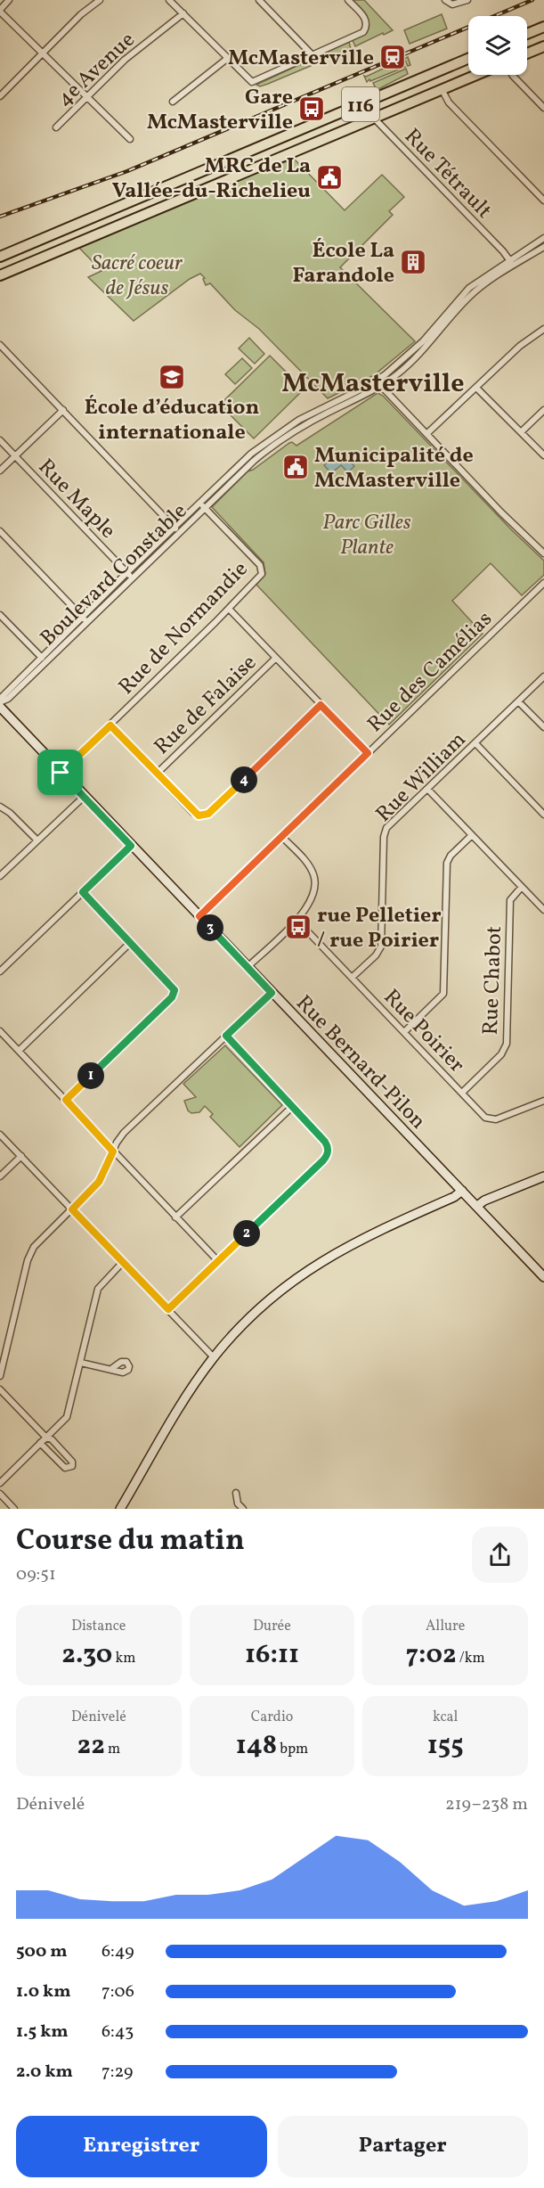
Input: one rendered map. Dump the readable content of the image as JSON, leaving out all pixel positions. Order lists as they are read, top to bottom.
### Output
{
  "streets": {
    "main road": ["116", "Rue Bernard-Pilon"],
    "street": [
      "4e Avenue",
      "Rue Tétrault",
      "Rue Maple",
      "Boulevard Constable",
      "Rue de Normandie",
      "Rue des Camélias",
      "Rue de Falaise",
      "Rue William",
      "Rue Chabot",
      "Rue Poirier"
    ]
  },
  "crossings": [
    ["116", "Rue Tétrault"],
    ["Rue Tétrault", "Boulevard Constable"],
    ["Rue Maple", "Boulevard Constable"],
    ["Boulevard Constable", "Rue de Normandie"],
    ["Rue de Normandie", "Rue Bernard-Pilon"],
    ["Rue des Camélias", "Rue Bernard-Pilon"],
    ["Rue William", "Rue Poirier"],
    ["Rue Chabot", "Rue Poirier"]
  ],
  "districts": ["McMasterville"],
  "parks": ["Sacré coeur de Jésus", "Parc Gilles Plante"],
  "places": {
    "station": ["McMasterville"],
    "bus stop": ["Gare McMasterville", "rue Pelletier / rue Poirier"],
    "public building": ["MRC de La Vallée-du-Richelieu", "Municipalité de McMasterville"],
    "building": ["École La Farandole"],
    "school or university": ["École d’éducation internationale"]
  },
  "page": {
    "pins": [
      "4",
      "3",
      "1",
      "2"
    ],
    "heading": ["Course du matin", "09:51"],
    "stats": [
      ["Distance", "2.30 km"],
      ["Durée", "16:11"],
      ["Allure", "7:02 /km"],
      ["Dénivelé", "22 m"],
      ["Cardio", "148 bpm"],
      ["kcal", "155"]
    ],
    "chart": ["Dénivelé", "219–238 m"],
    "list": [
      {
        "name": "500 m",
        "note": "6:49"
      },
      {
        "name": "1.0 km",
        "note": "7:06"
      },
      {
        "name": "1.5 km",
        "note": "6:43"
      },
      {
        "name": "2.0 km",
        "note": "7:29"
      }
    ],
    "buttons": ["Enregistrer", "Partager"]
  }
}
